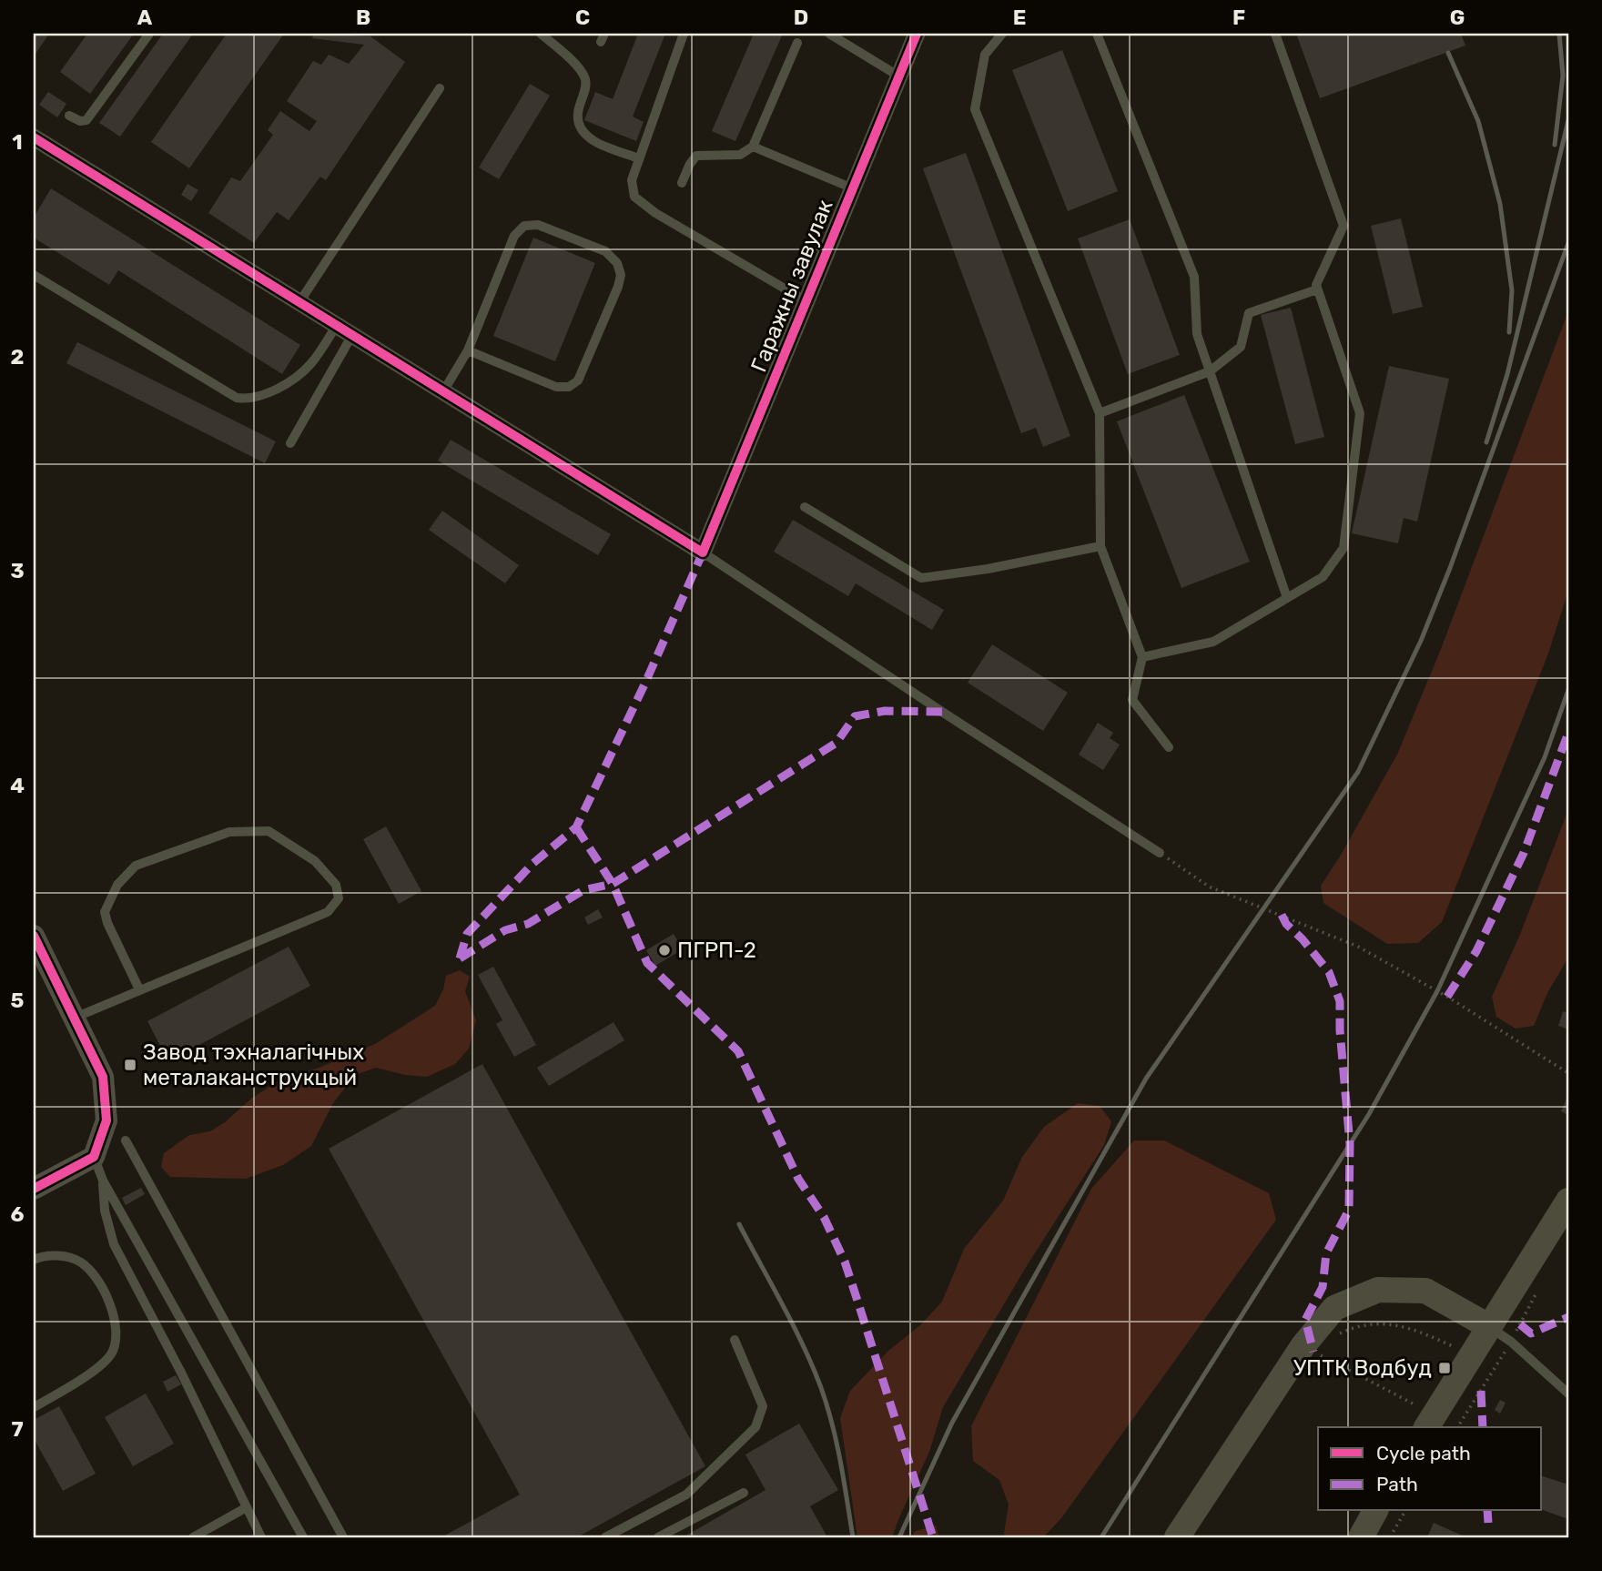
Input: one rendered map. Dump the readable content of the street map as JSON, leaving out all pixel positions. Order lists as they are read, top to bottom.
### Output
{
  "streets": {
    "street": ["Гаражны завулак"]
  },
  "places": {
    "other": ["ПГРП-2"],
    "transit": ["Завод тэхналагічных металаканструкцый", "УПТК Водбуд"]
  },
  "legend": ["Cycle path", "Path"],
  "grid": {
    "columns": [
      "A",
      "B",
      "C",
      "D",
      "E",
      "F",
      "G"
    ],
    "rows": [
      "1",
      "2",
      "3",
      "4",
      "5",
      "6",
      "7"
    ]
  }
}
